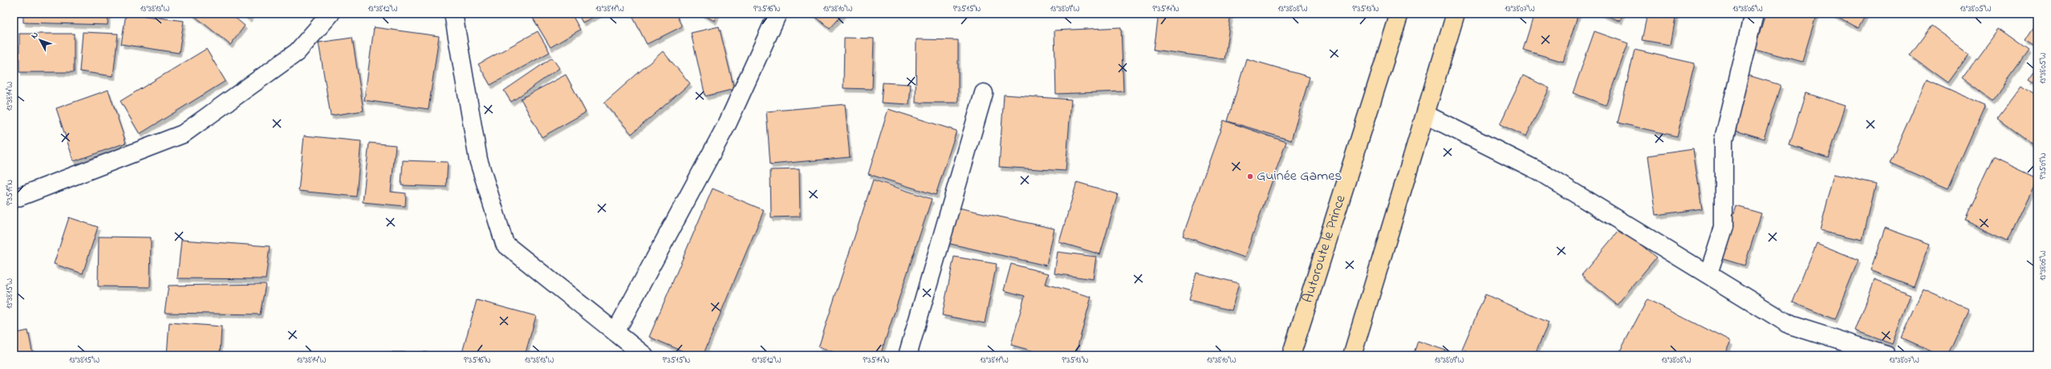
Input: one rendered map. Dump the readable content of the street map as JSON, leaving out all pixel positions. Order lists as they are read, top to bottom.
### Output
{
  "streets": {
    "main road": ["Autoroute le Prince"]
  },
  "places": ["Guinée Games"],
  "north": "top left",
  "coordinates": [
    "13°38'13\"W",
    "13°38'12\"W",
    "13°38'11\"W",
    "9°35'16\"N",
    "13°38'10\"W",
    "9°35'15\"N",
    "13°38'09\"W",
    "9°35'14\"N",
    "13°38'08\"W",
    "9°35'13\"N",
    "13°38'07\"W",
    "13°38'06\"W",
    "13°38'05\"W",
    "13°38'14\"W",
    "9°35'09\"N",
    "9°35'19\"N",
    "13°38'15\"W"
  ]
}
